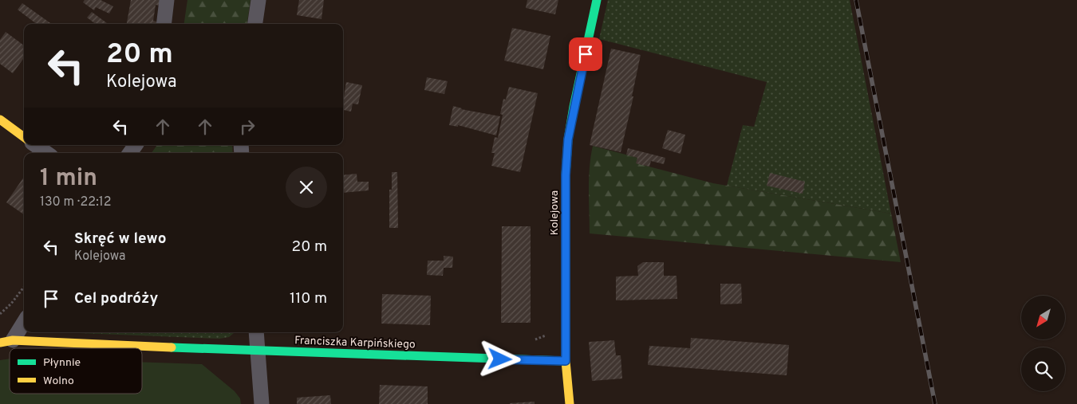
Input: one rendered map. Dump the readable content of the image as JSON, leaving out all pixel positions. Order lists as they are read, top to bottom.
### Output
{
  "streets": {
    "street": ["Kolejowa", "Franciszka Karpińskiego"]
  },
  "crossings": [
    ["Kolejowa", "Franciszka Karpińskiego"]
  ],
  "legend": ["Płynnie", "Wolno"],
  "north": "bottom left",
  "page": {
    "turn": ["20 m", "Kolejowa"],
    "heading": ["1 min", "130 m · 22:12"],
    "list": [
      {
        "name": "Skręć w lewo",
        "note": "Kolejowa",
        "value": "20 m"
      },
      {
        "name": "Cel podróży",
        "value": "110 m"
      }
    ]
  }
}
